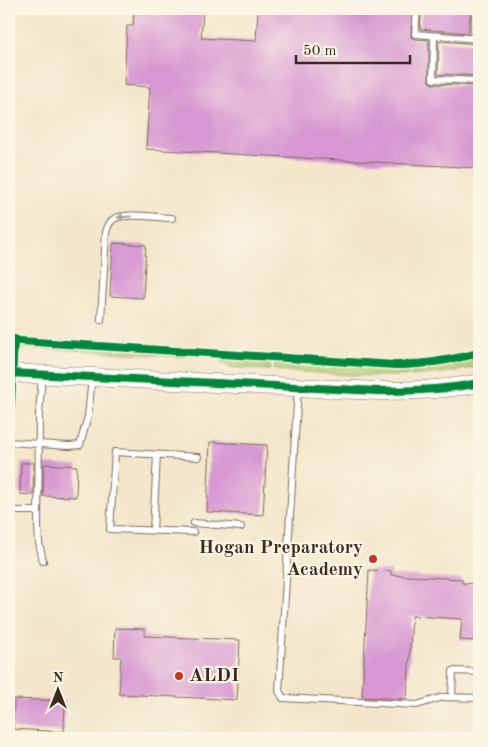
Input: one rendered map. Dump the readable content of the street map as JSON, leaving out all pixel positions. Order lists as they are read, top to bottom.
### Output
{
  "places": ["Hogan Preparatory Academy", "ALDI"],
  "scale_bar": "50 m",
  "north": "top"
}
